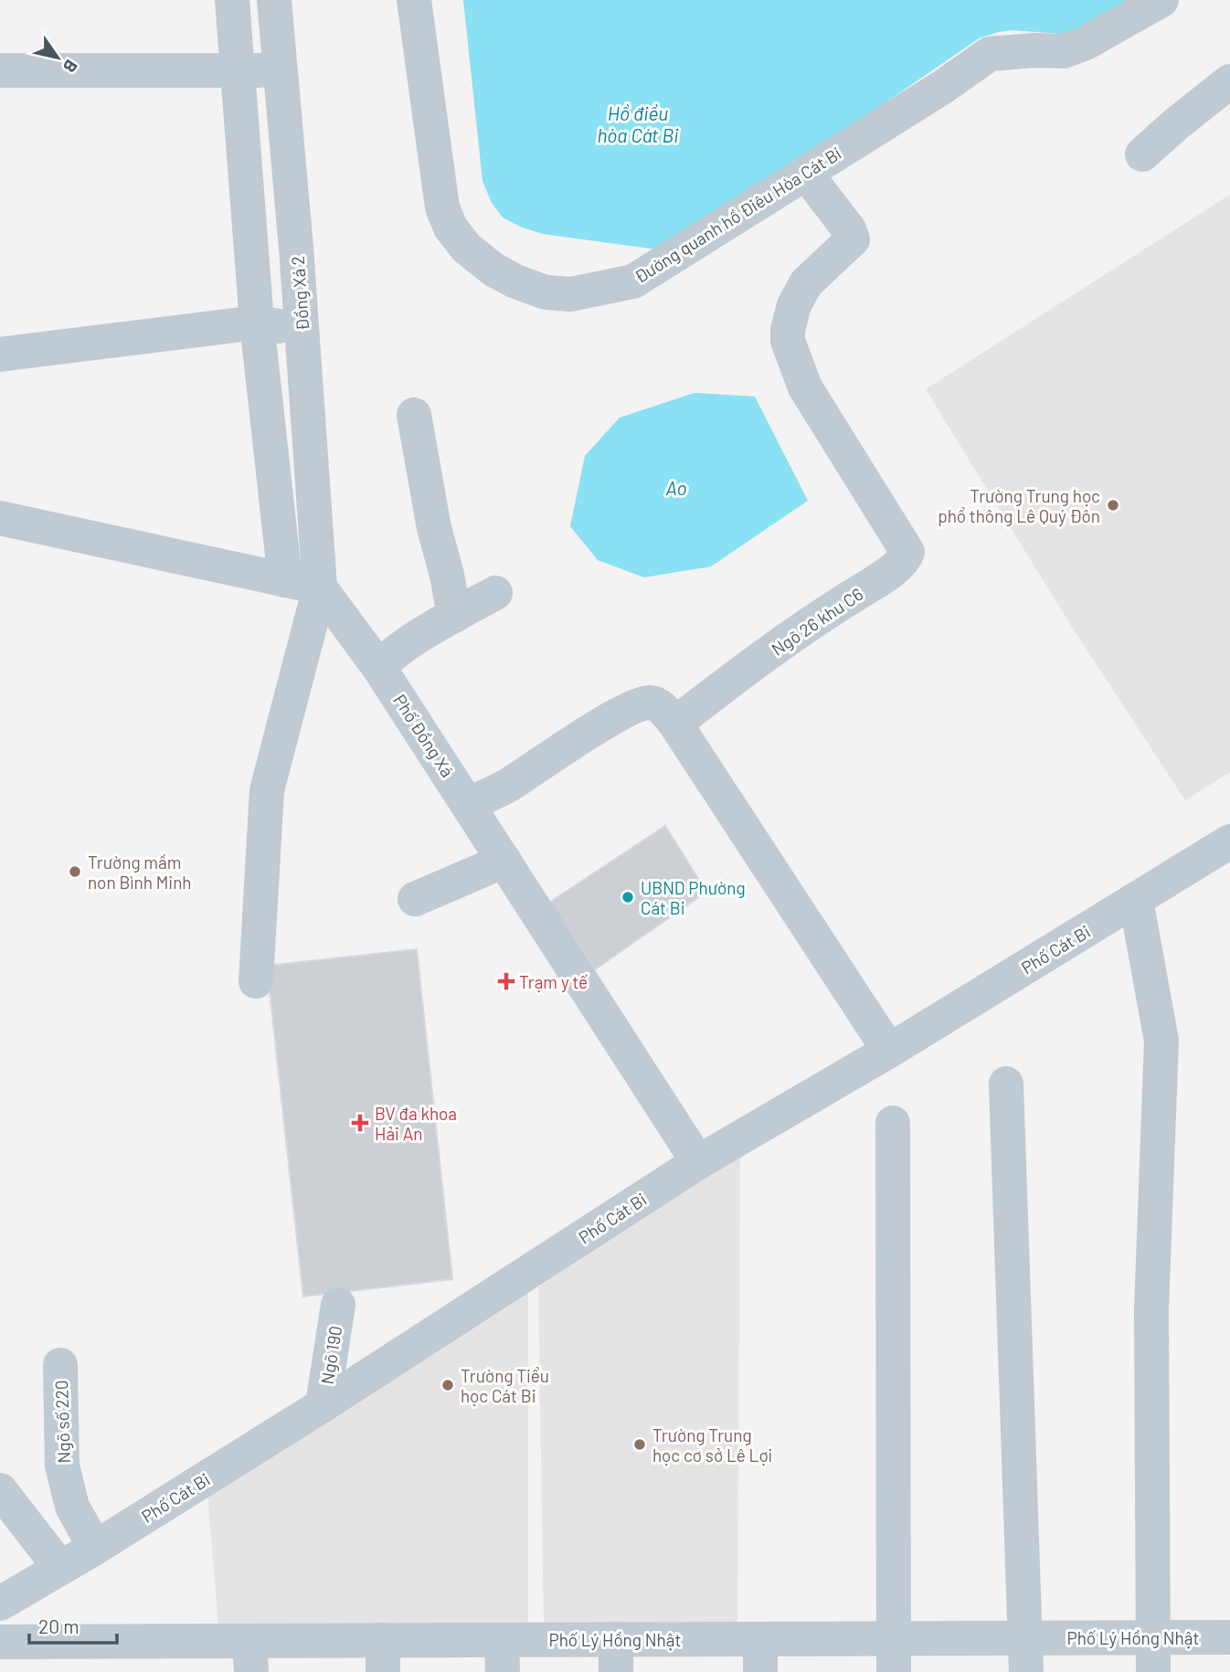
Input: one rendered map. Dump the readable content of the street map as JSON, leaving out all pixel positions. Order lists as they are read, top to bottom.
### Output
{
  "streets": {
    "street": [
      "Đường quanh hồ Điêu Hòa Cát Bí",
      "Đồng Xá 2",
      "Ngõ 26 khu C6",
      "Phố Đồng Xá",
      "Phố Cát Bi",
      "Ngõ 190",
      "Ngõ số 220",
      "Phố Lý Hồng Nhật"
    ]
  },
  "crossings": [
    ["Đường quanh hồ Điêu Hòa Cát Bí", "Ngõ 26 khu C6"],
    ["Đồng Xá 2", "Phố Đồng Xá"],
    ["Phố Đồng Xá", "Phố Cát Bi"],
    ["Phố Cát Bi", "Ngõ 190"],
    ["Phố Cát Bi", "Ngõ số 220"]
  ],
  "water": ["Hồ điều hòa Cát Bi", "Ao"],
  "places": {
    "other": [
      "Trường Trung học phổ thông Lê Quý Đôn",
      "Trường mầm non Bình Minh",
      "UBND Phường Cát Bi",
      "Trường Tiểu học Cát Bi",
      "Trường Trung học cơ sở Lê Lợi"
    ],
    "health": ["Trạm y tế", "BV đa khoa Hải An"]
  },
  "scale_bar": "20 m",
  "north": "bottom right"
}
